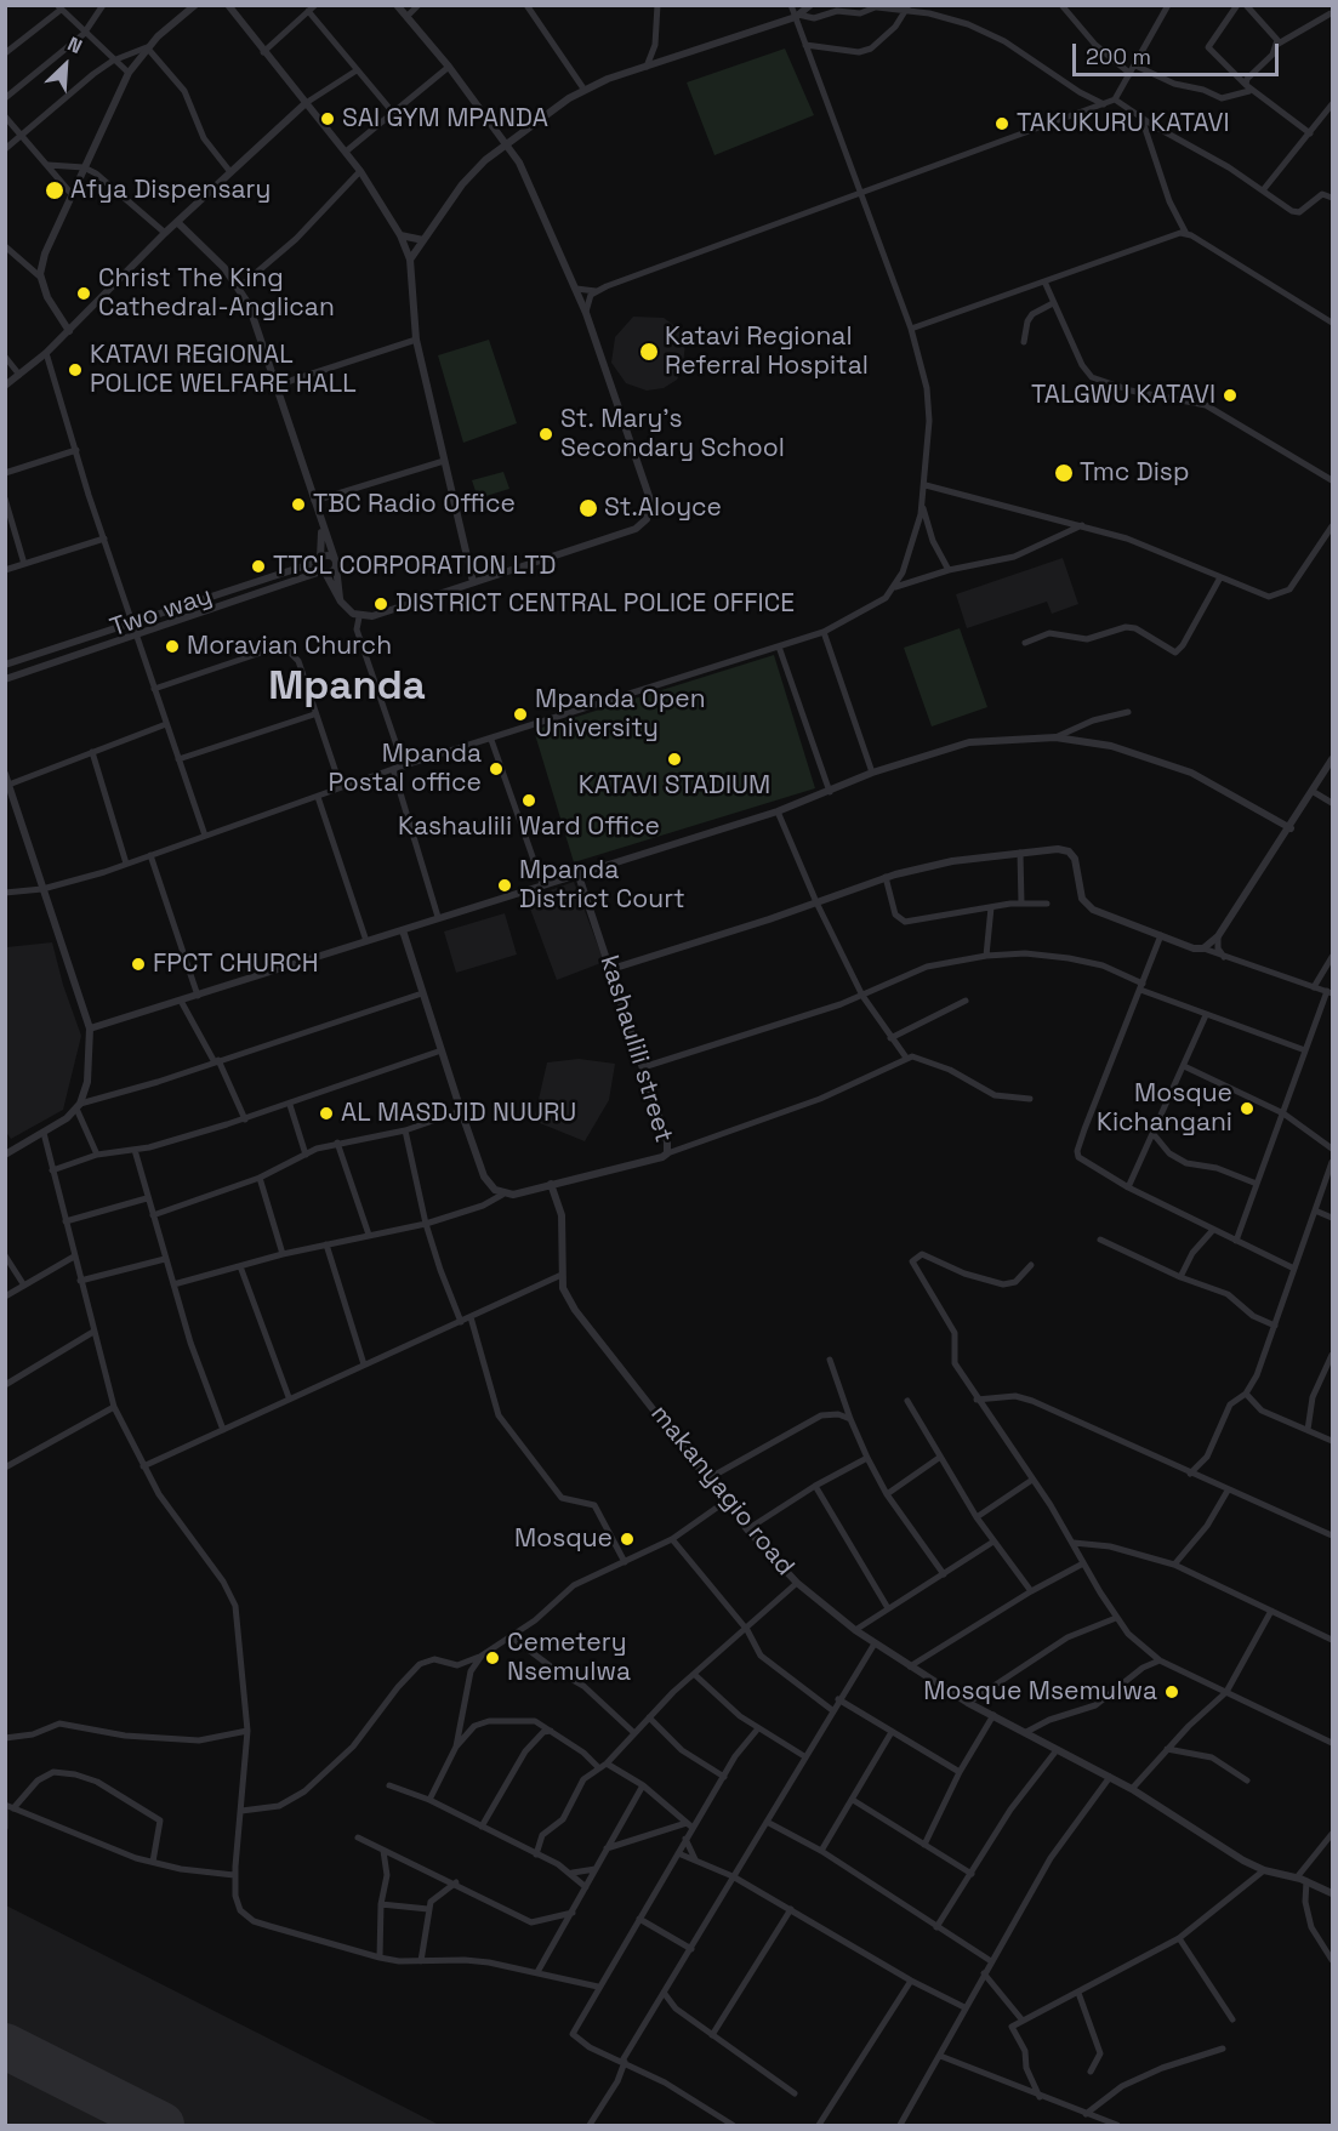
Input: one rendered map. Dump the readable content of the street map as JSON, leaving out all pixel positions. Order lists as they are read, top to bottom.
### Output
{
  "streets": {
    "street": ["Two way", "kashaulili street", "makanyagio road"]
  },
  "crossings": [
    ["kashaulili street", "makanyagio road"]
  ],
  "districts": ["Mpanda"],
  "places": [
    "SAI GYM MPANDA",
    "TAKUKURU KATAVI",
    "Afya Dispensary",
    "Christ The King Cathedral-Anglican",
    "Katavi Regional Referral Hospital",
    "KATAVI REGIONAL POLICE WELFARE HALL",
    "TALGWU KATAVI",
    "St. Mary's Secondary School",
    "Tmc Disp",
    "TBC Radio Office",
    "St.Aloyce",
    "TTCL CORPORATION LTD",
    "DISTRICT CENTRAL POLICE OFFICE",
    "Moravian Church",
    "Mpanda Open University",
    "KATAVI STADIUM",
    "Mpanda Postal office",
    "Kashaulili Ward Office",
    "Mpanda District Court",
    "FPCT CHURCH",
    "Mosque Kichangani",
    "AL MASDJID NUURU",
    "Mosque",
    "Cemetery Nsemulwa",
    "Mosque Msemulwa"
  ],
  "scale_bar": "200 m",
  "north": "top right"
}
